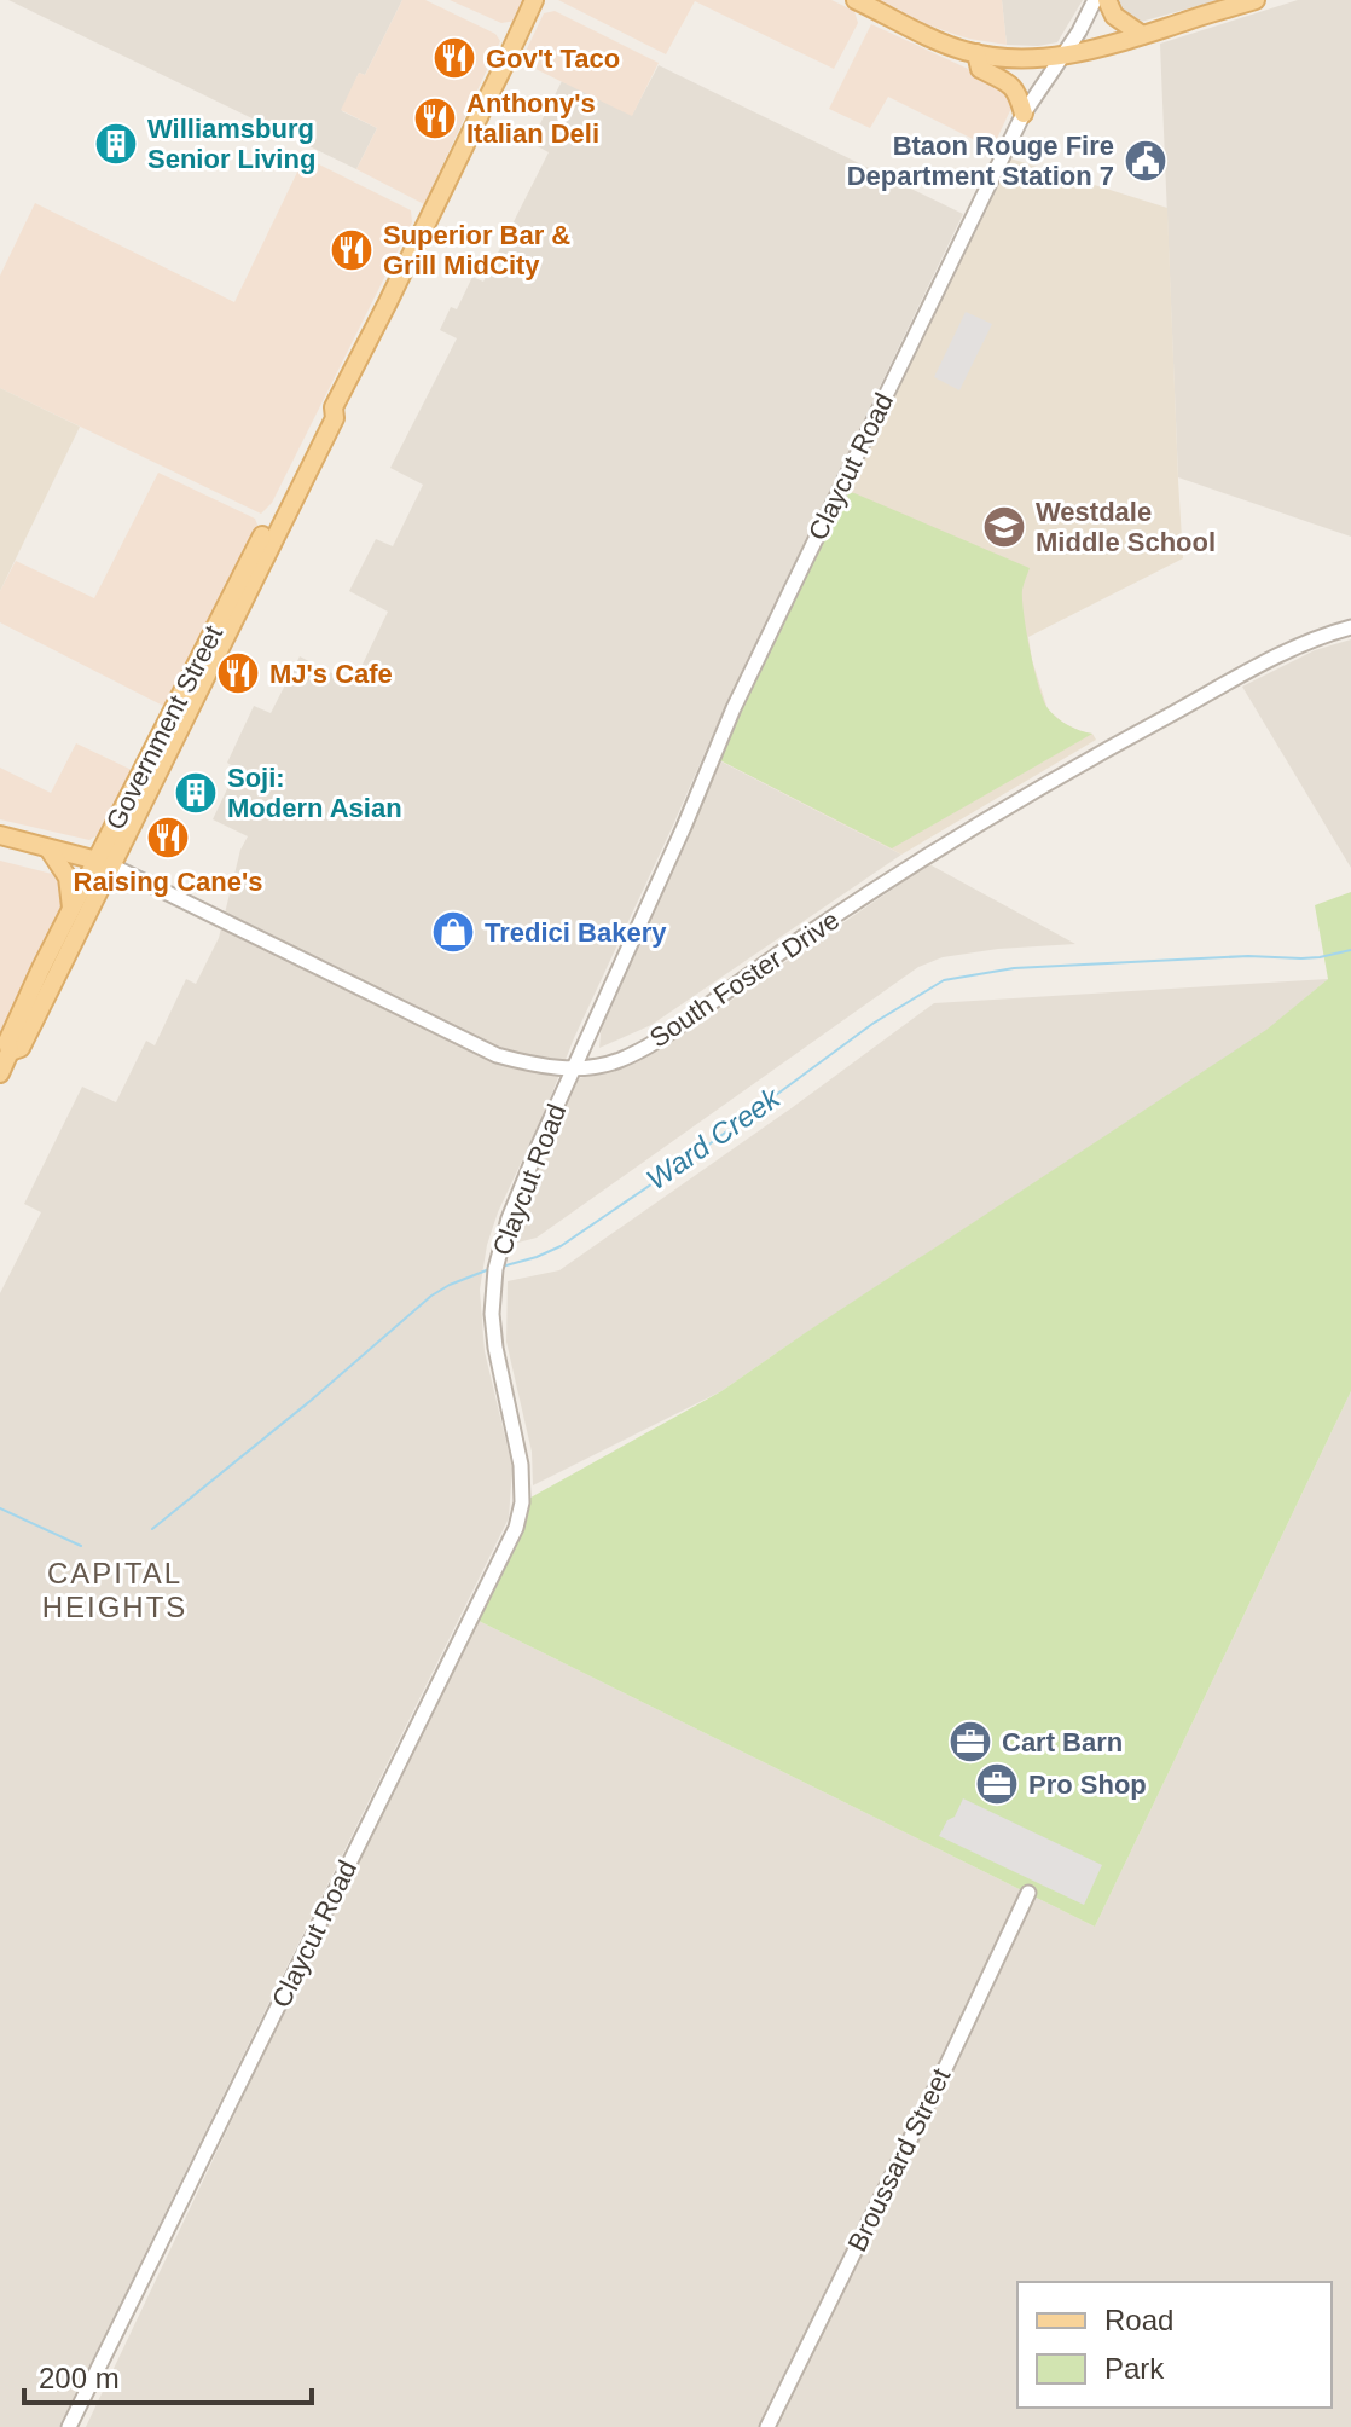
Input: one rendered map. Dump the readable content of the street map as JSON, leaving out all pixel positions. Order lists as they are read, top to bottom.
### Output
{
  "streets": {
    "main road": ["Government Street", "South Foster Drive"],
    "street": ["Claycut Road", "Broussard Street"]
  },
  "crossings": [
    ["Claycut Road", "South Foster Drive"],
    ["Government Street", "South Foster Drive"]
  ],
  "districts": ["CAPITAL HEIGHTS"],
  "water": ["Ward Creek"],
  "places": {
    "restaurant": [
      "Gov't Taco",
      "Anthony's Italian Deli",
      "Superior Bar & Grill MidCity",
      "MJ's Cafe",
      "Raising Cane's"
    ],
    "building": ["Williamsburg Senior Living", "Soji: Modern Asian"],
    "public building": ["Btaon Rouge Fire Department Station 7"],
    "school or university": ["Westdale Middle School"],
    "shop": ["Tredici Bakery"],
    "office": ["Cart Barn", "Pro Shop"]
  },
  "legend": ["Road", "Park"],
  "scale_bar": "200 m"
}
